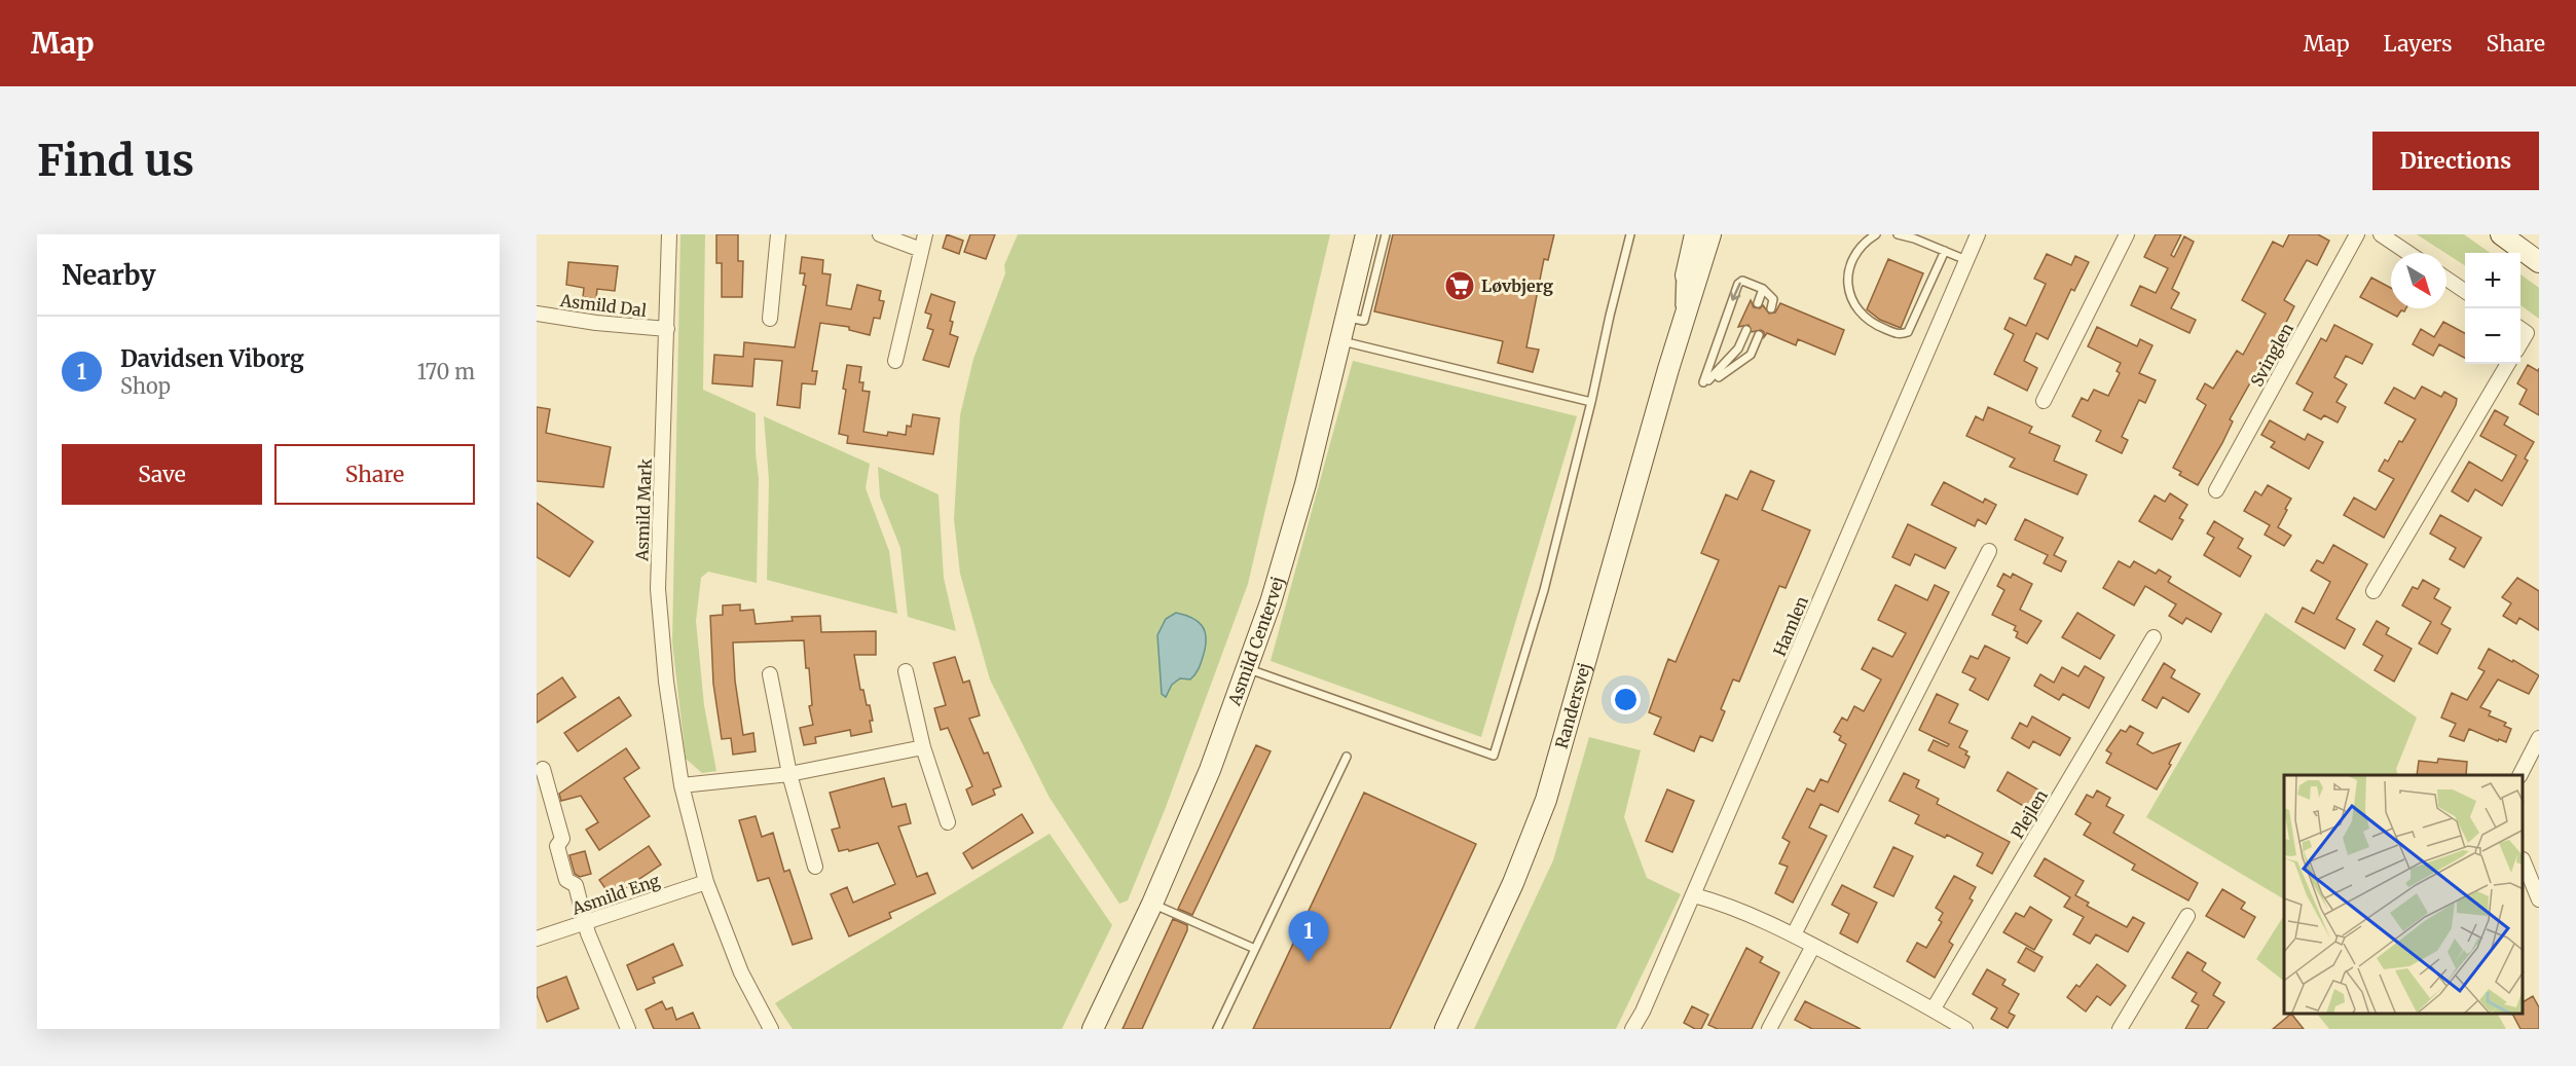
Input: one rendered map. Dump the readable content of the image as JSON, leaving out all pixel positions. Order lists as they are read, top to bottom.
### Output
{
  "streets": {
    "street": [
      "Asmild Dal",
      "Svinglen",
      "Asmild Mark",
      "Hamlen",
      "Asmild Centervej",
      "Randersvej",
      "Plejlen",
      "Asmild Eng"
    ]
  },
  "crossings": [
    ["Asmild Dal", "Asmild Mark"],
    ["Asmild Mark", "Asmild Eng"]
  ],
  "places": {
    "supermarket": ["Løvbjerg"]
  },
  "north": "bottom right",
  "page": {
    "header": "Map",
    "nav": ["Map", "Layers", "Share"],
    "buttons": [
      "Directions",
      ["Save", "Share"]
    ],
    "title": "Find us",
    "heading": "Nearby",
    "map_buttons": ["+", "−"],
    "list": [
      {
        "mark": "1",
        "name": "Davidsen Viborg",
        "note": "Shop",
        "value": "170 m"
      }
    ],
    "pins": "1"
  }
}
